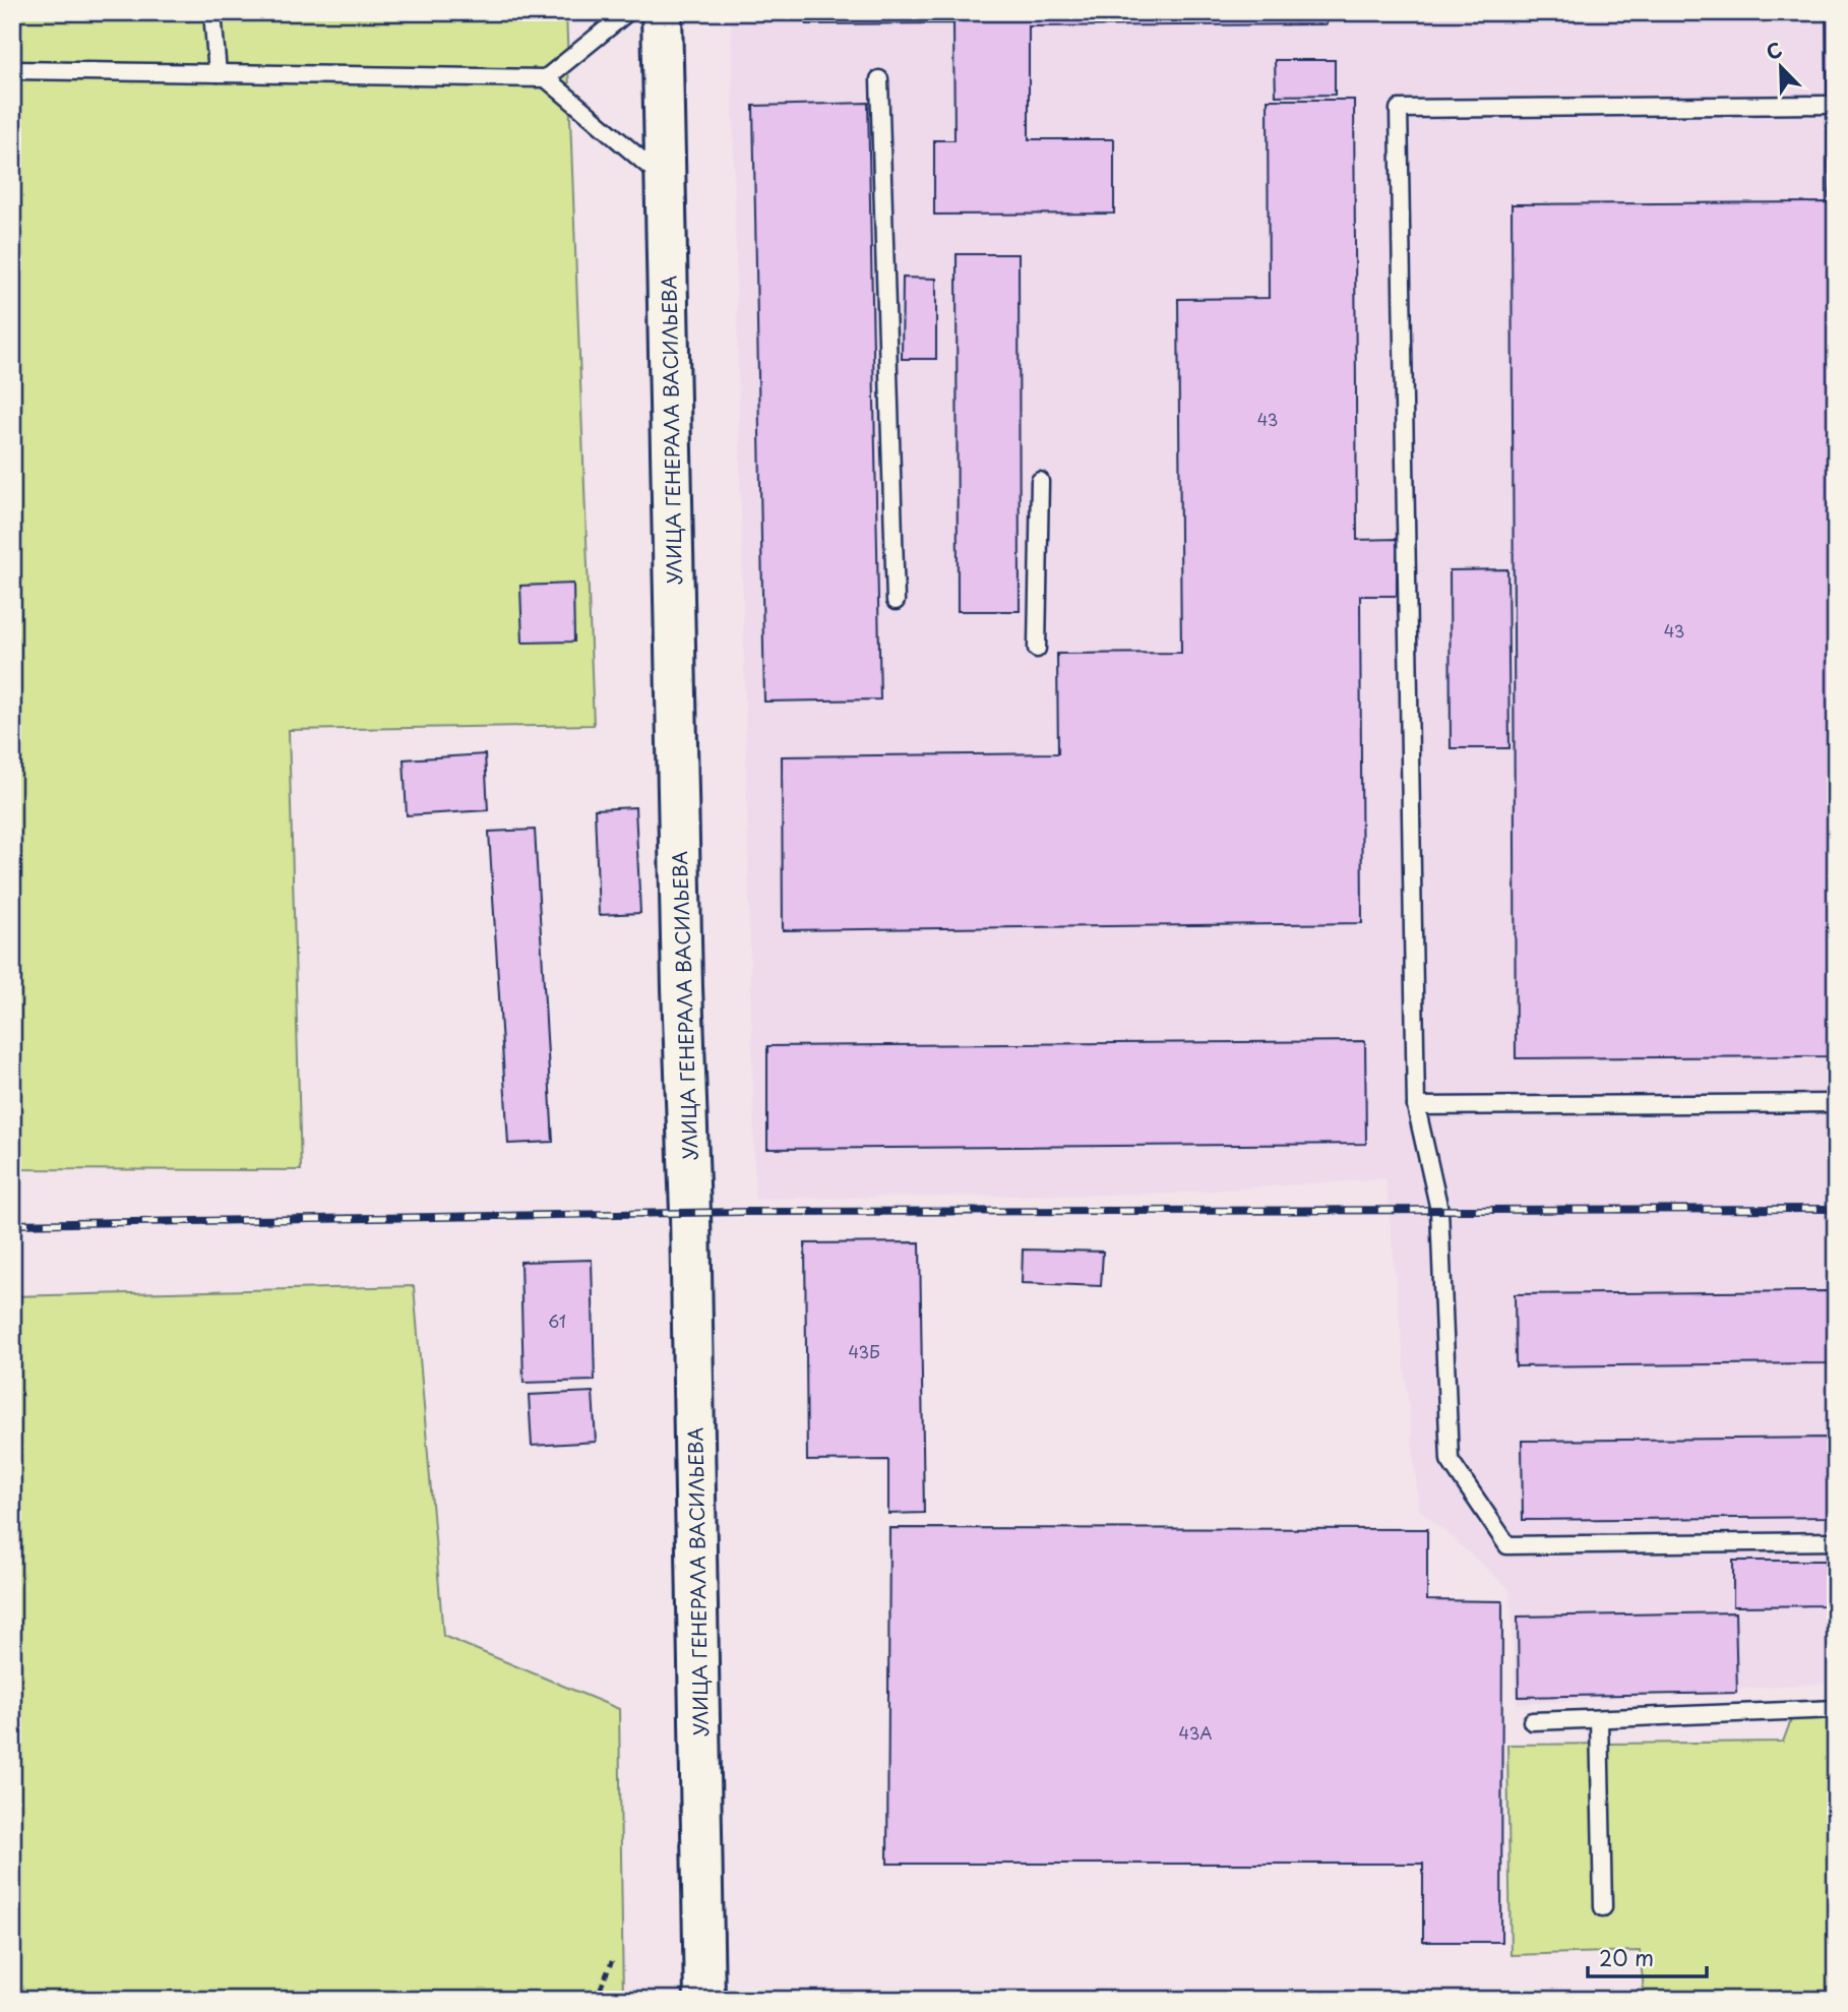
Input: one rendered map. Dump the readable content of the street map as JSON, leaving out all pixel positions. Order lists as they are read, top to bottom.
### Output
{
  "streets": {
    "main road": ["УЛИЦА ГЕНЕРАЛА ВАСИЛЬЕВА"]
  },
  "house_numbers": [
    "43",
    "43",
    "61",
    "43Б",
    "43А"
  ],
  "scale_bar": "20 m",
  "north": "top left"
}
